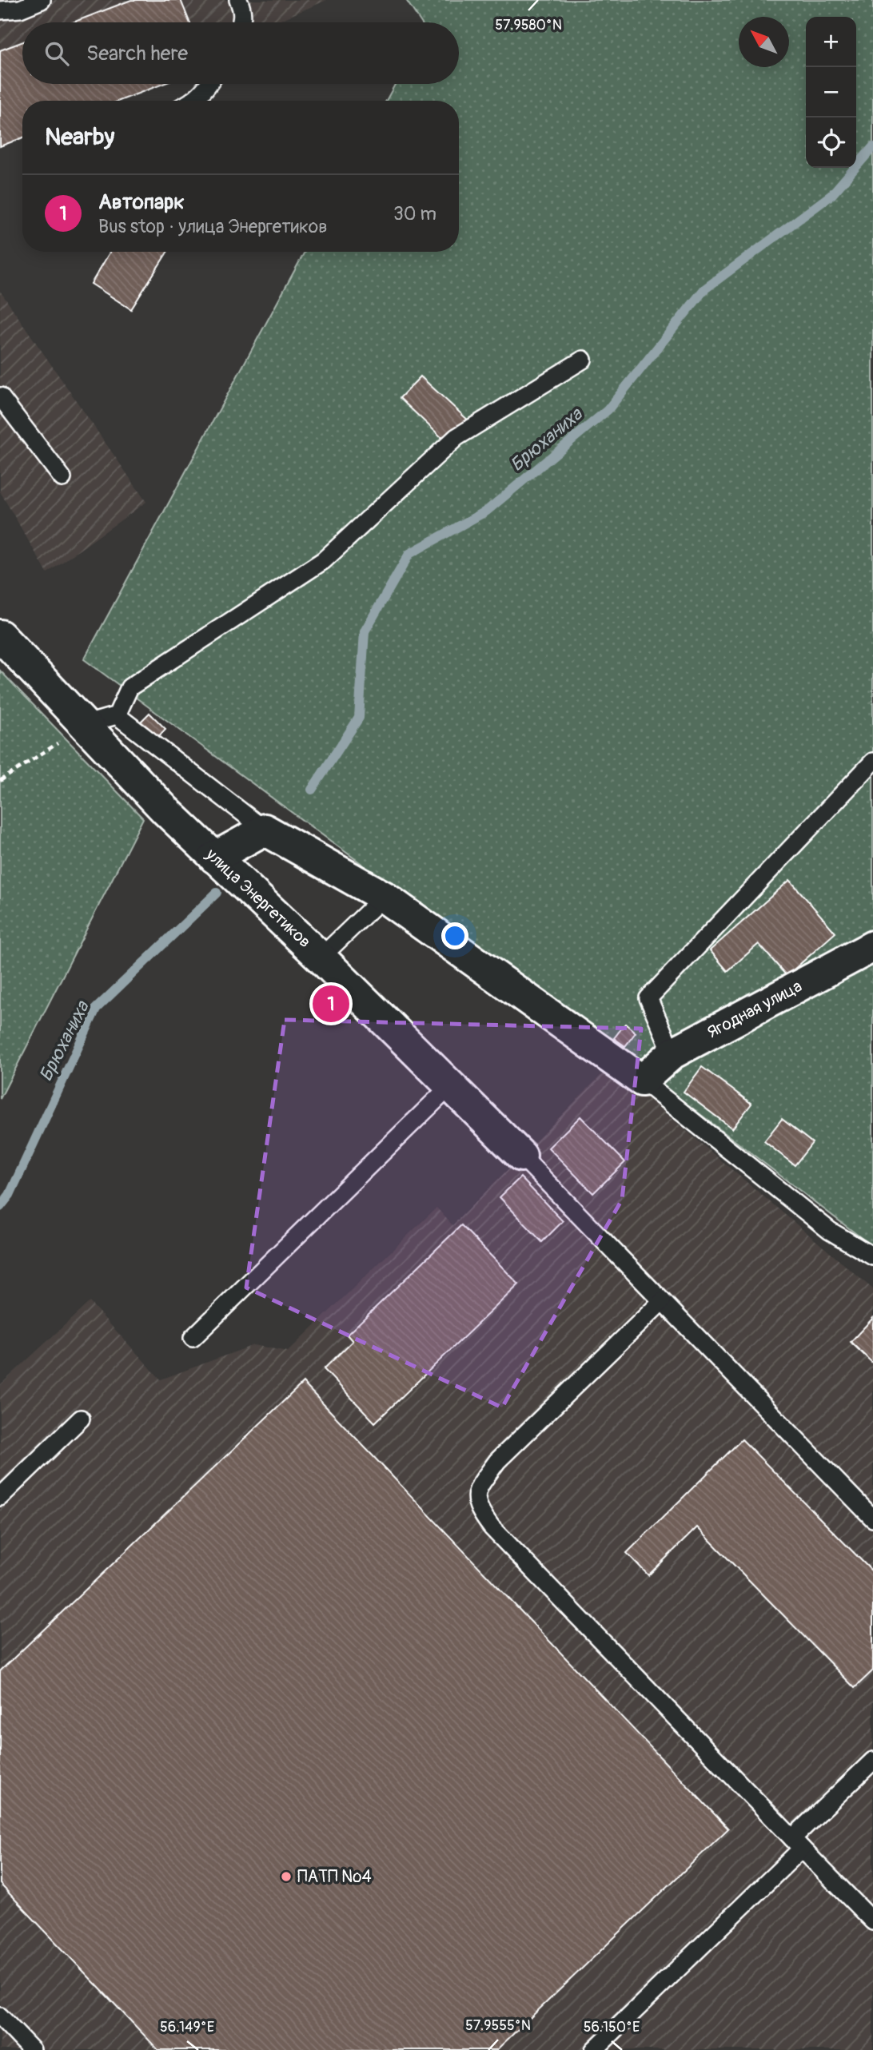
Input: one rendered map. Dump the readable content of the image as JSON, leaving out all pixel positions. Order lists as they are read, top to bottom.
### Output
{
  "streets": {
    "street": ["улица Энергетиков", "Ягодная улица"]
  },
  "water": ["Брюханиха"],
  "places": ["ПАТП №4"],
  "north": "top left",
  "page": {
    "map_buttons": ["+", "−"],
    "search": "Search here",
    "heading": "Nearby",
    "list": [
      {
        "mark": "1",
        "name": "Автопарк",
        "note": "Bus stop · улица Энергетиков",
        "value": "30 m"
      }
    ],
    "pins": "1"
  },
  "coordinates": [
    "57.9580°N",
    "57.9555°N",
    "56.149°E",
    "56.150°E"
  ]
}
